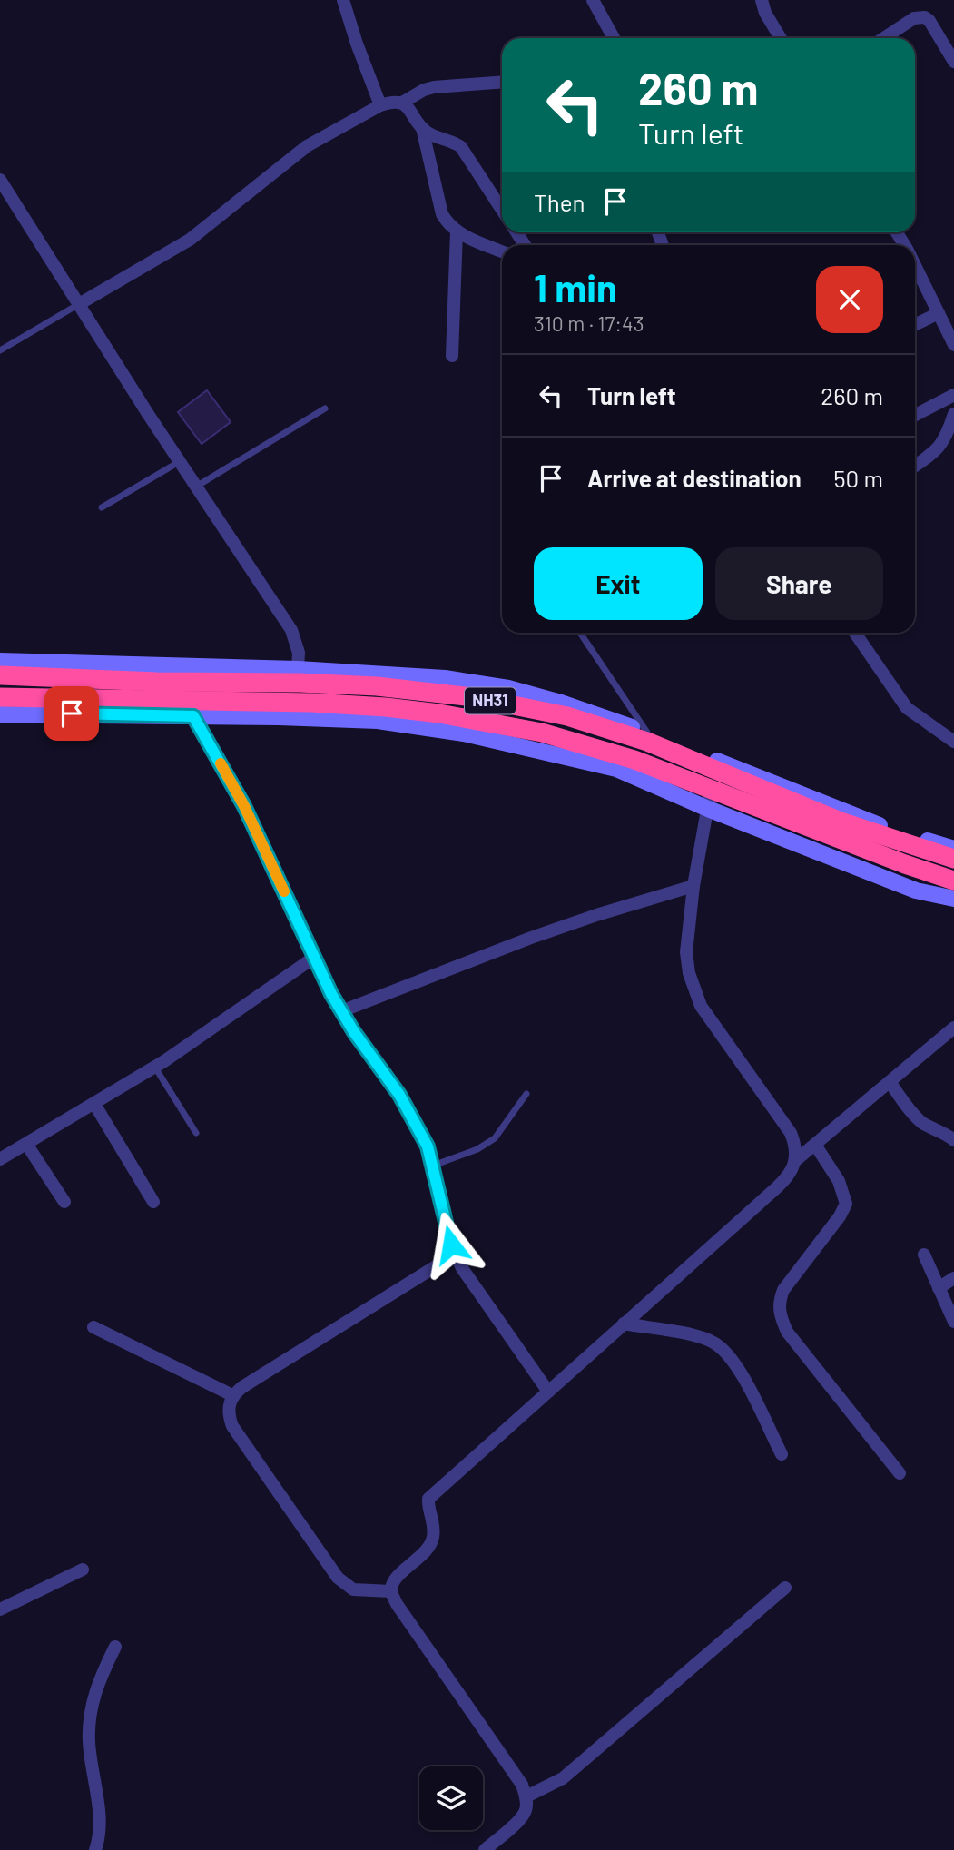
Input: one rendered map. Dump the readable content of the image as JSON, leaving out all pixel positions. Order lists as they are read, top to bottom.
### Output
{
  "streets": {
    "highway": ["NH31"]
  },
  "page": {
    "turn": ["260 m", "Turn left"],
    "then": "Then",
    "heading": ["1 min", "310 m · 17:43"],
    "list": [
      {
        "name": "Turn left",
        "value": "260 m"
      },
      {
        "name": "Arrive at destination",
        "value": "50 m"
      }
    ],
    "buttons": ["Exit", "Share"]
  }
}
